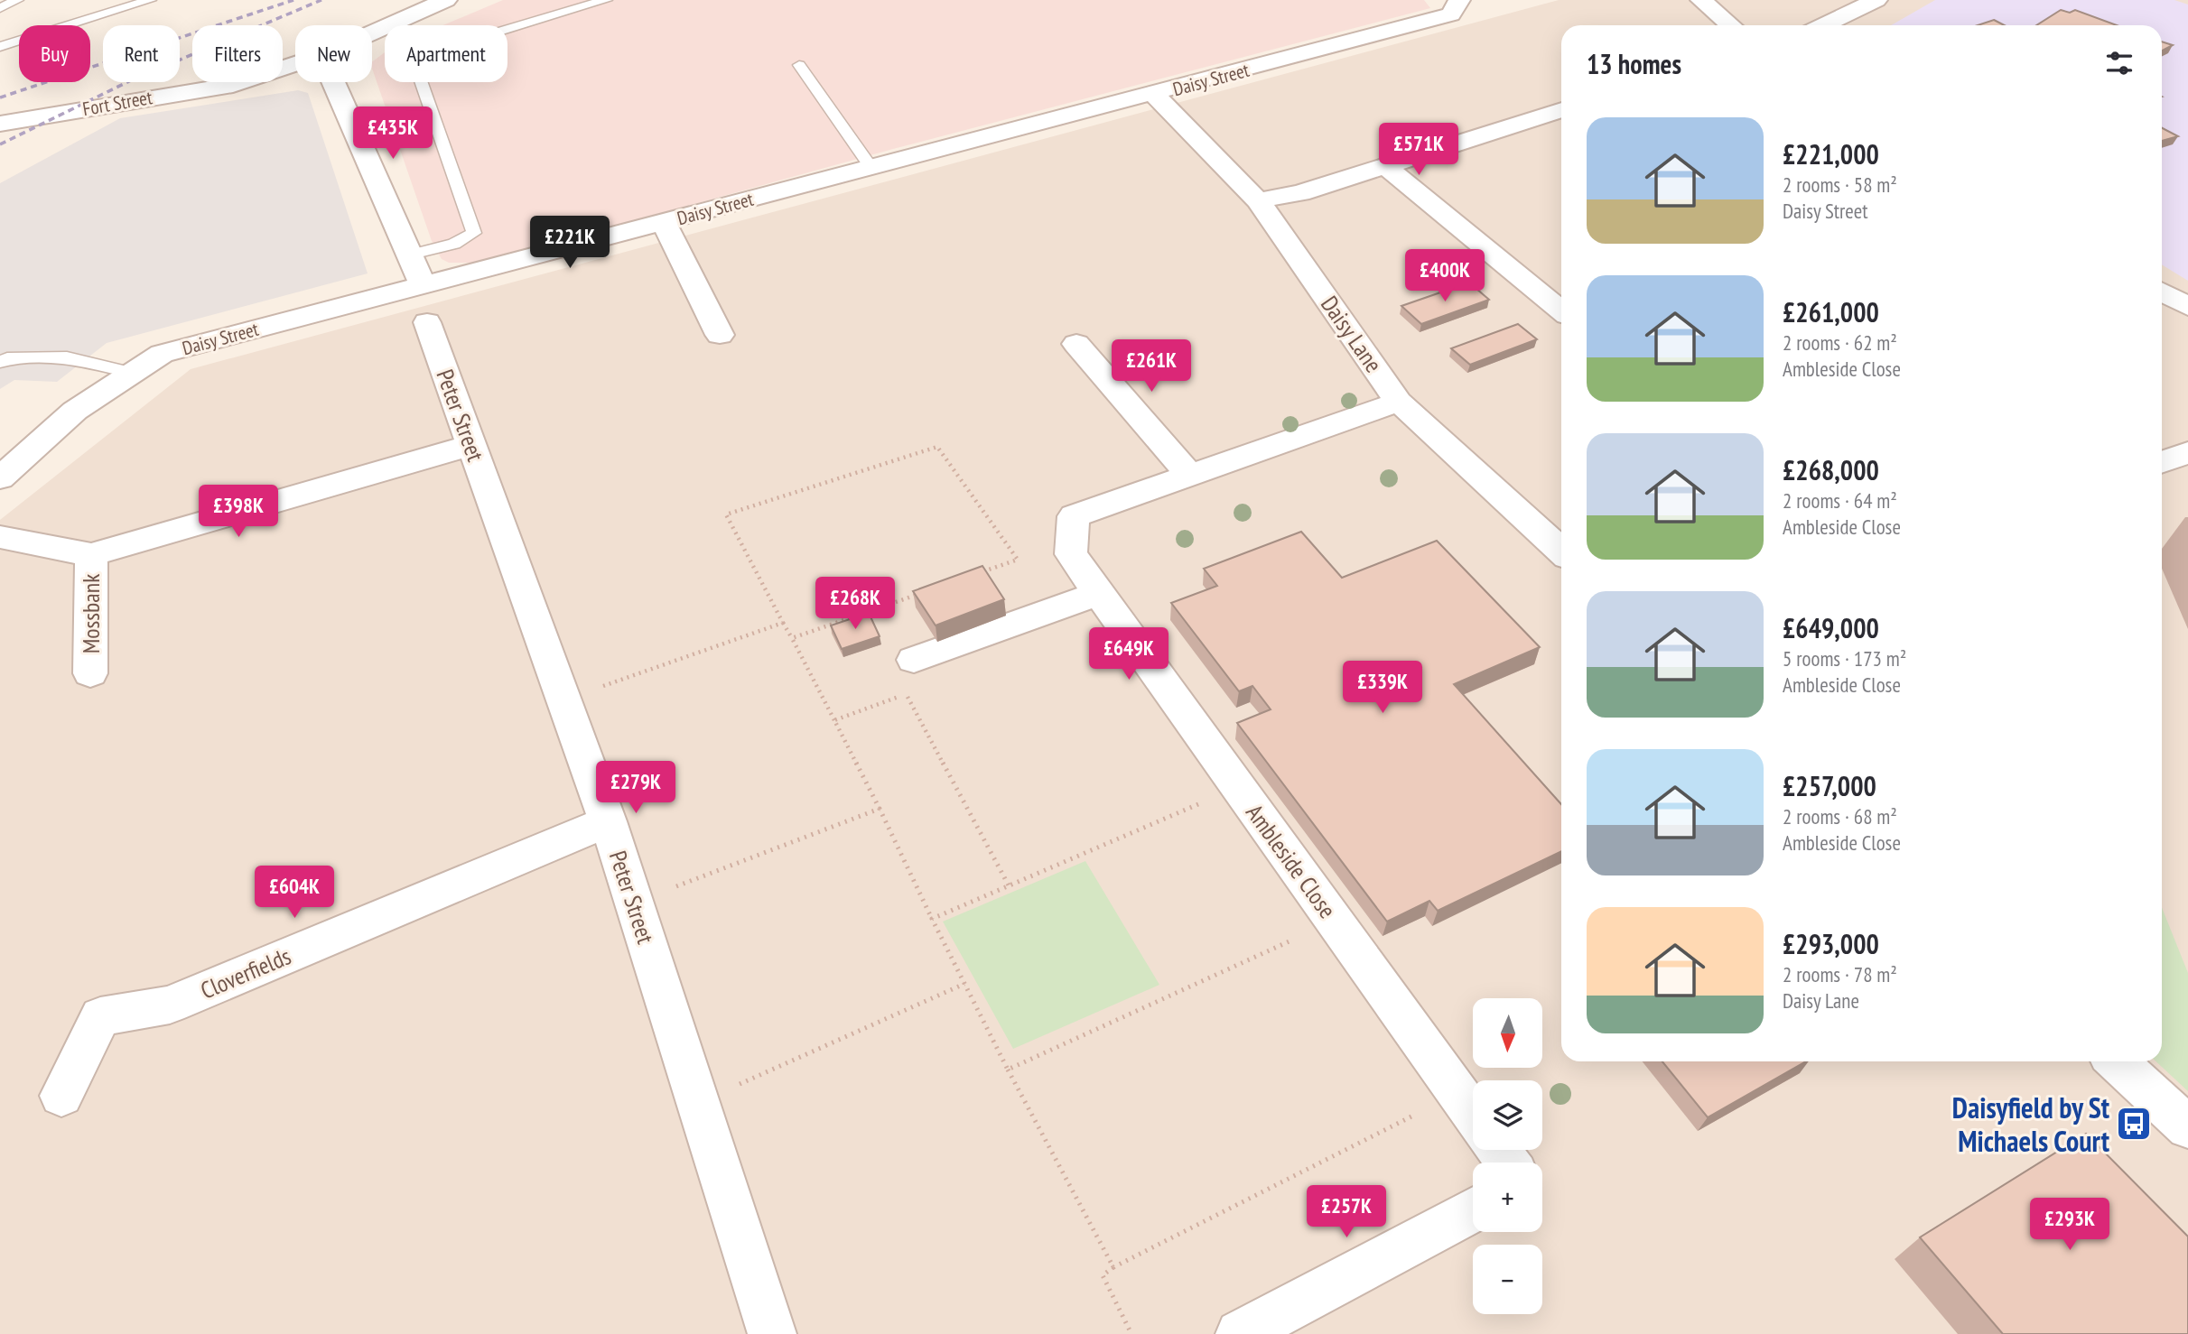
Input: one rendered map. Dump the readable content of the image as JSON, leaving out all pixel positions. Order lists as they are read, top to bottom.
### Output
{
  "streets": {
    "street": [
      "Daisy Street",
      "Fort Street",
      "Daisy Lane",
      "Peter Street",
      "Mossbank",
      "Ambleside Close",
      "Cloverfields"
    ]
  },
  "crossings": [
    ["Daisy Street", "Daisy Lane"],
    ["Daisy Lane", "Ambleside Close"],
    ["Peter Street", "Cloverfields"]
  ],
  "places": {
    "bus stop": ["Daisyfield by St Michaels Court"]
  },
  "north": "bottom",
  "page": {
    "chip": [
      "Buy",
      "Rent",
      "Filters",
      "New",
      "Apartment"
    ],
    "heading": "13 homes",
    "list": [
      {
        "name": "£221,000",
        "note": "2 rooms · 58 m² · Daisy Street"
      },
      {
        "name": "£261,000",
        "note": "2 rooms · 62 m² · Ambleside Close"
      },
      {
        "name": "£268,000",
        "note": "2 rooms · 64 m² · Ambleside Close"
      },
      {
        "name": "£649,000",
        "note": "5 rooms · 173 m² · Ambleside Close"
      },
      {
        "name": "£257,000",
        "note": "2 rooms · 68 m² · Ambleside Close"
      },
      {
        "name": "£293,000",
        "note": "2 rooms · 78 m² · Daisy Lane"
      }
    ],
    "price": [
      "£435K",
      "£571K",
      "£221K",
      "£400K",
      "£261K",
      "£398K",
      "£268K",
      "£649K",
      "£339K",
      "£279K",
      "£604K",
      "£257K",
      "£293K"
    ],
    "map_buttons": ["+", "−"]
  }
}
